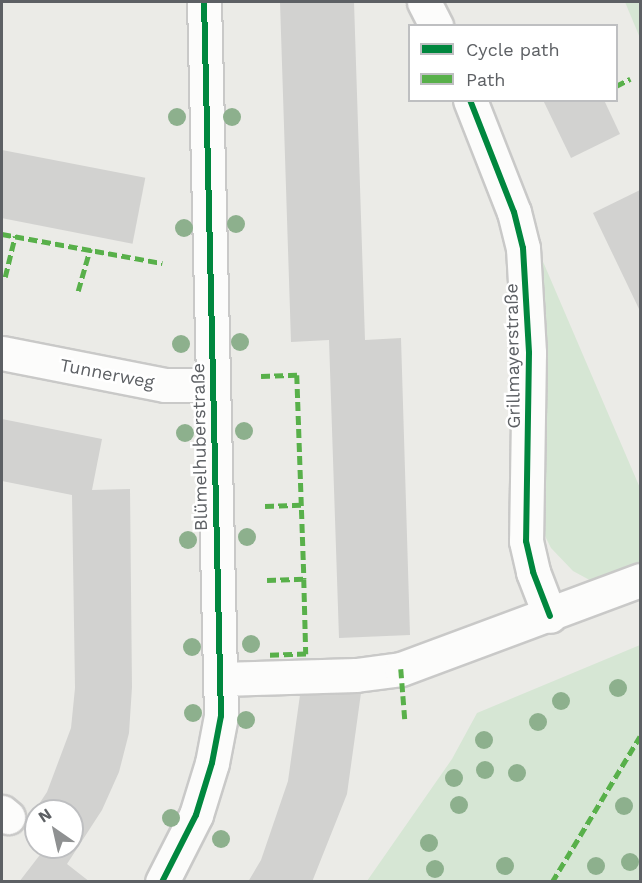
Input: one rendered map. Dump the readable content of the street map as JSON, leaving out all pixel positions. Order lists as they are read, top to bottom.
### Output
{
  "streets": {
    "street": ["Grillmayerstraße", "Tunnerweg", "Blümelhuberstraße"]
  },
  "crossings": [
    ["Tunnerweg", "Blümelhuberstraße"]
  ],
  "legend": ["Cycle path", "Path"],
  "north": "top left"
}
